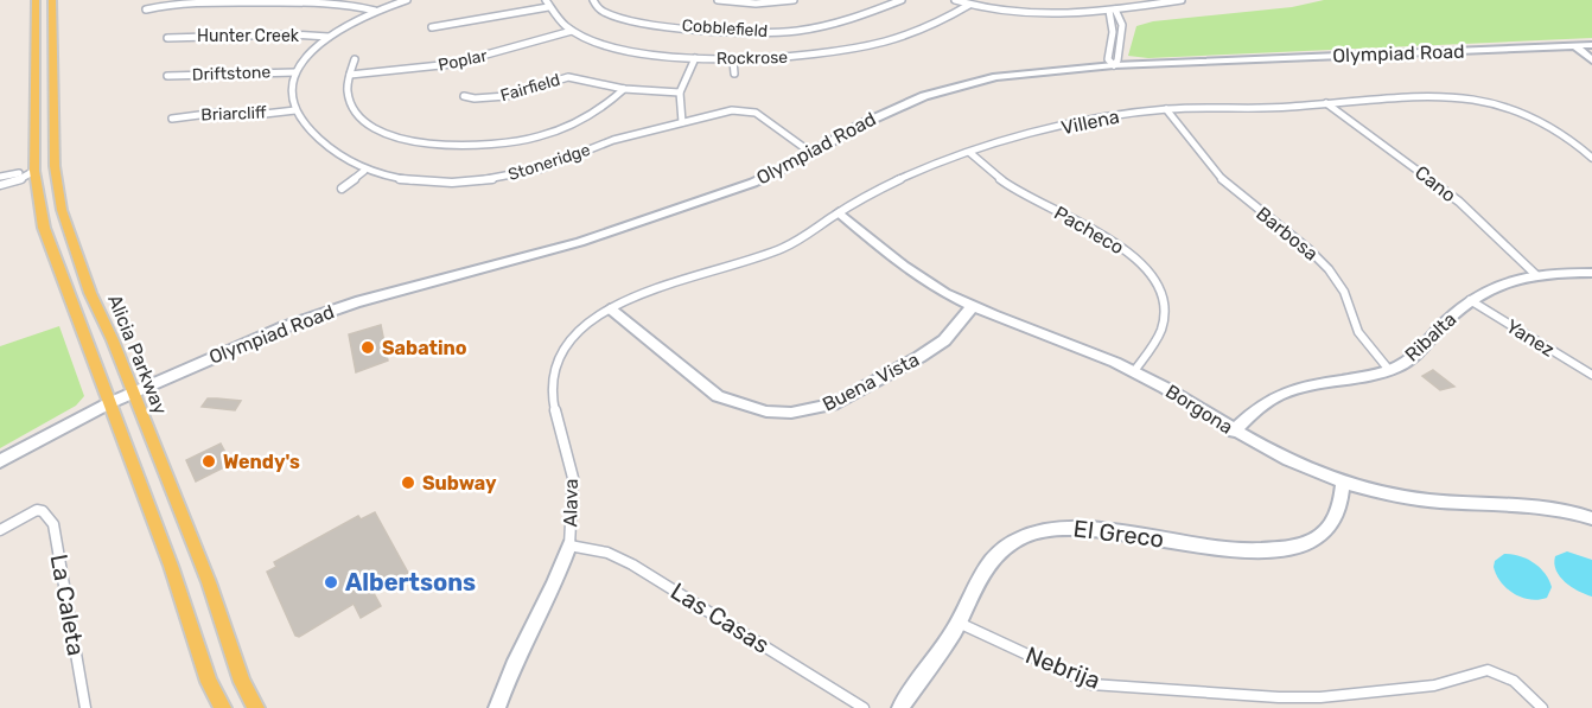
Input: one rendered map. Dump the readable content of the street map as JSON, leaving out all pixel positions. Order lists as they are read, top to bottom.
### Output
{
  "streets": {
    "main road": ["Alicia Parkway"],
    "street": [
      "Cobblefield",
      "Hunter Creek",
      "Olympiad Road",
      "Rockrose",
      "Poplar",
      "Driftstone",
      "Fairfield",
      "Briarcliff",
      "Villena",
      "Stoneridge",
      "Cano",
      "Pacheco",
      "Barbosa",
      "Ribalta",
      "Yanez",
      "Buena Vista",
      "Borgona",
      "Alava",
      "El Greco",
      "La Caleta",
      "Las Casas",
      "Nebrija"
    ]
  },
  "crossings": [
    ["Olympiad Road", "Stoneridge"],
    ["Olympiad Road", "Alicia Parkway"],
    ["Rockrose", "Poplar"],
    ["Briarcliff", "Stoneridge"],
    ["Villena", "Cano"],
    ["Villena", "Pacheco"],
    ["Villena", "Barbosa"],
    ["Villena", "Buena Vista"],
    ["Villena", "Borgona"],
    ["Villena", "Alava"],
    ["Cano", "Ribalta"],
    ["Pacheco", "Borgona"],
    ["Barbosa", "Ribalta"],
    ["Ribalta", "Yanez"],
    ["Ribalta", "Borgona"],
    ["Buena Vista", "Borgona"],
    ["Buena Vista", "Alava"],
    ["Borgona", "El Greco"],
    ["Alava", "Las Casas"],
    ["El Greco", "Nebrija"]
  ],
  "places": [
    "Sabatino",
    "Wendy's",
    "Subway",
    "Albertsons"
  ]
}
